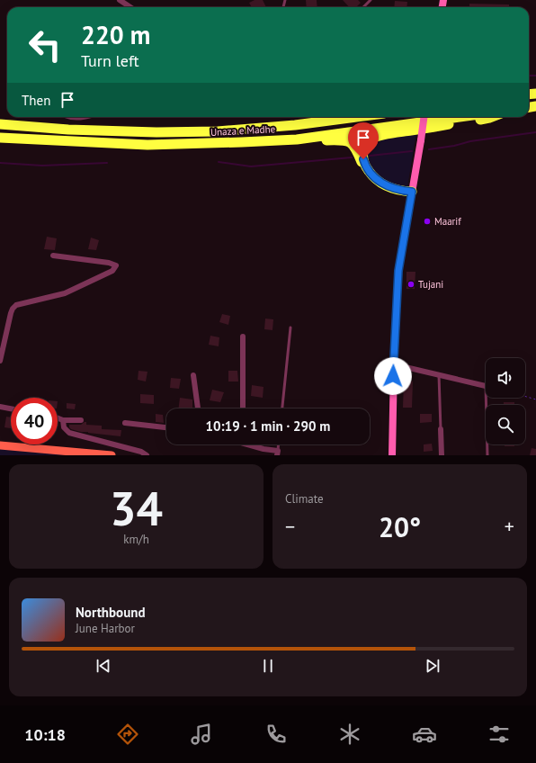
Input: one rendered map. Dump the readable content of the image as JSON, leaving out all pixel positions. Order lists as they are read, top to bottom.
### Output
{
  "streets": {
    "highway": ["Unaza e Madhe"]
  },
  "places": ["Maarif", "Tujani"],
  "page": {
    "turn": ["220 m", "Turn left"],
    "then": "Then",
    "limit": "40",
    "trip": "10:19 · 1 min · 290 m",
    "tile": [
      ["34", "km/h"],
      "Climate"
    ],
    "heat": ["−", "20°", "+"],
    "song": ["Northbound", "June Harbor"],
    "tabs": "10:18"
  }
}
